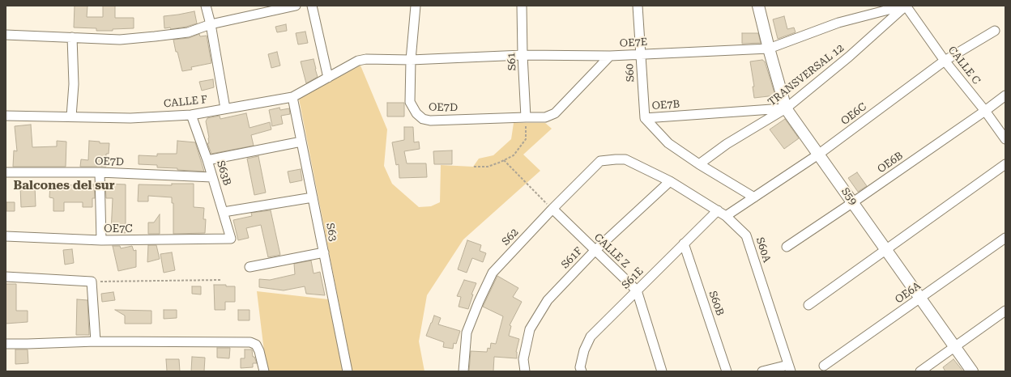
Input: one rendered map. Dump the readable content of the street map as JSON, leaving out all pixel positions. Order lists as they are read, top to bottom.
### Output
{
  "streets": {
    "street": [
      "OE7E",
      "S61",
      "CALLE C",
      "S60",
      "TRANSVERSAL 12",
      "CALLE F",
      "OE7B",
      "OE7D",
      "OE6C",
      "OE6B",
      "S63B",
      "S59",
      "OE7C",
      "S63",
      "S62",
      "S60A",
      "CALLE Z",
      "S61F",
      "S61E",
      "OE6A",
      "S60B"
    ]
  },
  "crossings": [
    ["OE7E", "S61"],
    ["OE7E", "CALLE C"],
    ["OE7E", "S60"],
    ["OE7E", "TRANSVERSAL 12"],
    ["OE7E", "CALLE F"],
    ["OE7E", "OE7D"],
    ["OE7E", "S59"],
    ["S61", "OE7D"],
    ["CALLE C", "TRANSVERSAL 12"],
    ["CALLE C", "OE6C"],
    ["CALLE C", "OE6B"],
    ["S60", "OE7B"],
    ["TRANSVERSAL 12", "OE7B"],
    ["TRANSVERSAL 12", "S59"],
    ["CALLE F", "S63B"],
    ["CALLE F", "S63"],
    ["OE7B", "OE6C"],
    ["OE7B", "S59"],
    ["OE7D", "S63B"],
    ["OE6C", "S59"],
    ["OE6C", "S60A"],
    ["OE6B", "S59"],
    ["S63B", "OE7C"],
    ["S59", "OE6A"],
    ["S62", "S60A"],
    ["S62", "CALLE Z"],
    ["S60A", "S61F"],
    ["S60A", "S61E"],
    ["CALLE Z", "S61F"],
    ["CALLE Z", "S61E"],
    ["S61E", "S60B"]
  ],
  "districts": ["Balcones del sur"]
}
